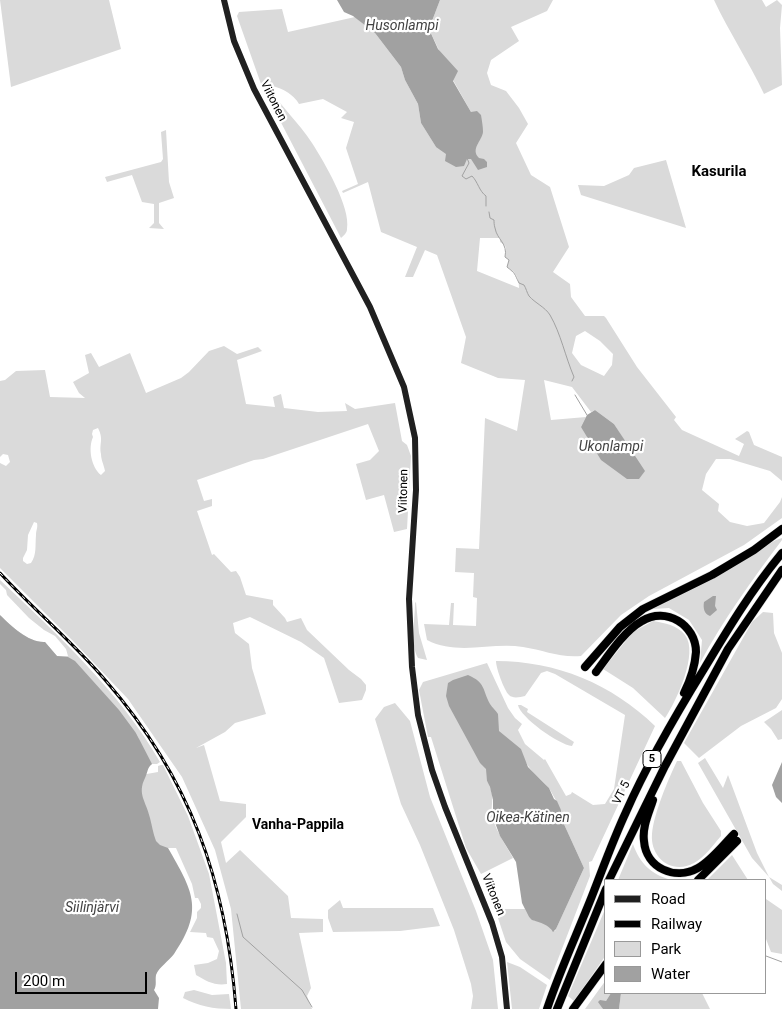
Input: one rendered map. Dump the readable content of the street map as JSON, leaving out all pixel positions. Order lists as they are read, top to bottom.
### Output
{
  "streets": {
    "highway": ["5", "VT 5"],
    "main road": ["Viitonen"]
  },
  "districts": ["Kasurila", "Vanha-Pappila"],
  "water": [
    "Husonlampi",
    "Ukonlampi",
    "Oikea-Kätinen",
    "Siilinjärvi"
  ],
  "legend": [
    "Road",
    "Railway",
    "Park",
    "Water"
  ],
  "scale_bar": "200 m"
}
